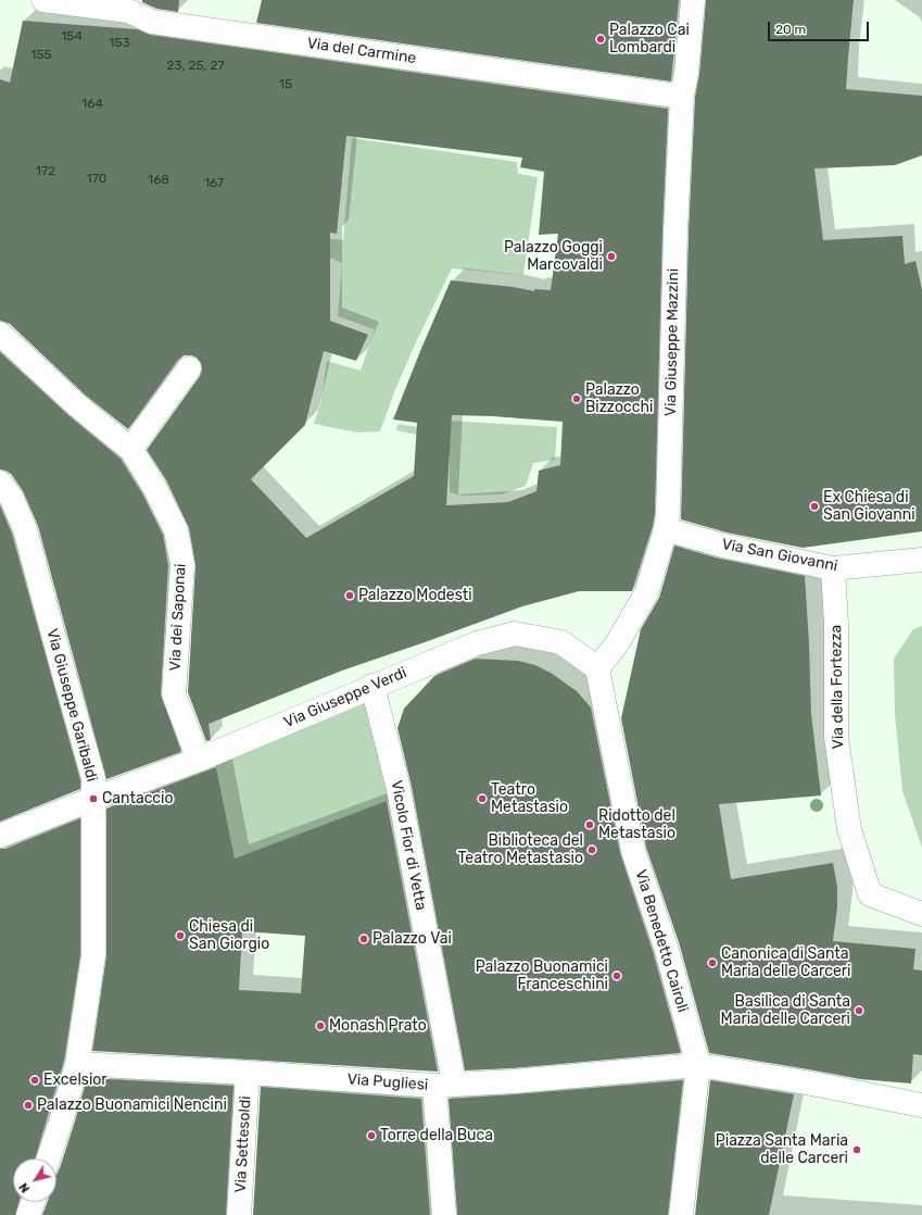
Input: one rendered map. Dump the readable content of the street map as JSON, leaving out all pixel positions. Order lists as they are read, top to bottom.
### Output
{
  "streets": {
    "street": [
      "Via del Carmine",
      "Via Giuseppe Mazzini",
      "Via San Giovanni",
      "Via dei Saponai",
      "Via della Fortezza",
      "Via Giuseppe Verdi",
      "Via Giuseppe Garibaldi",
      "Vicolo Fior di Vetta",
      "Via Benedetto Cairoli",
      "Via Pugliesi",
      "Via Settesoldi"
    ]
  },
  "crossings": [
    ["Via del Carmine", "Via Giuseppe Mazzini"],
    ["Via Giuseppe Mazzini", "Via San Giovanni"],
    ["Via Giuseppe Mazzini", "Via Giuseppe Verdi"],
    ["Via Giuseppe Mazzini", "Via Benedetto Cairoli"],
    ["Via San Giovanni", "Via della Fortezza"],
    ["Via dei Saponai", "Via Giuseppe Verdi"],
    ["Via Giuseppe Verdi", "Via Giuseppe Garibaldi"],
    ["Via Giuseppe Verdi", "Vicolo Fior di Vetta"],
    ["Via Giuseppe Verdi", "Via Benedetto Cairoli"],
    ["Via Giuseppe Garibaldi", "Via Pugliesi"],
    ["Vicolo Fior di Vetta", "Via Pugliesi"],
    ["Via Benedetto Cairoli", "Via Pugliesi"],
    ["Via Pugliesi", "Via Settesoldi"]
  ],
  "places": [
    "Palazzo Cai Lombardi",
    "Palazzo Goggi Marcovaldi",
    "Palazzo Bizzocchi",
    "Ex Chiesa di San Giovanni",
    "Palazzo Modesti",
    "Cantaccio",
    "Teatro Metastasio",
    "Ridotto del Metastasio",
    "Biblioteca del Teatro Metastasio",
    "Chiesa di San Giorgio",
    "Palazzo Vai",
    "Canonica di Santa Maria delle Carceri",
    "Palazzo Buonamici Franceschini",
    "Basilica di Santa Maria delle Carceri",
    "Monash Prato",
    "Excelsior",
    "Palazzo Buonamici Nencini",
    "Torre della Buca",
    "Piazza Santa Maria delle Carceri"
  ],
  "house_numbers": [
    "154",
    "153",
    "155",
    "23, 25, 27",
    "15",
    "164",
    "172",
    "170",
    "168",
    "167"
  ],
  "scale_bar": "20 m",
  "north": "bottom left"
}
